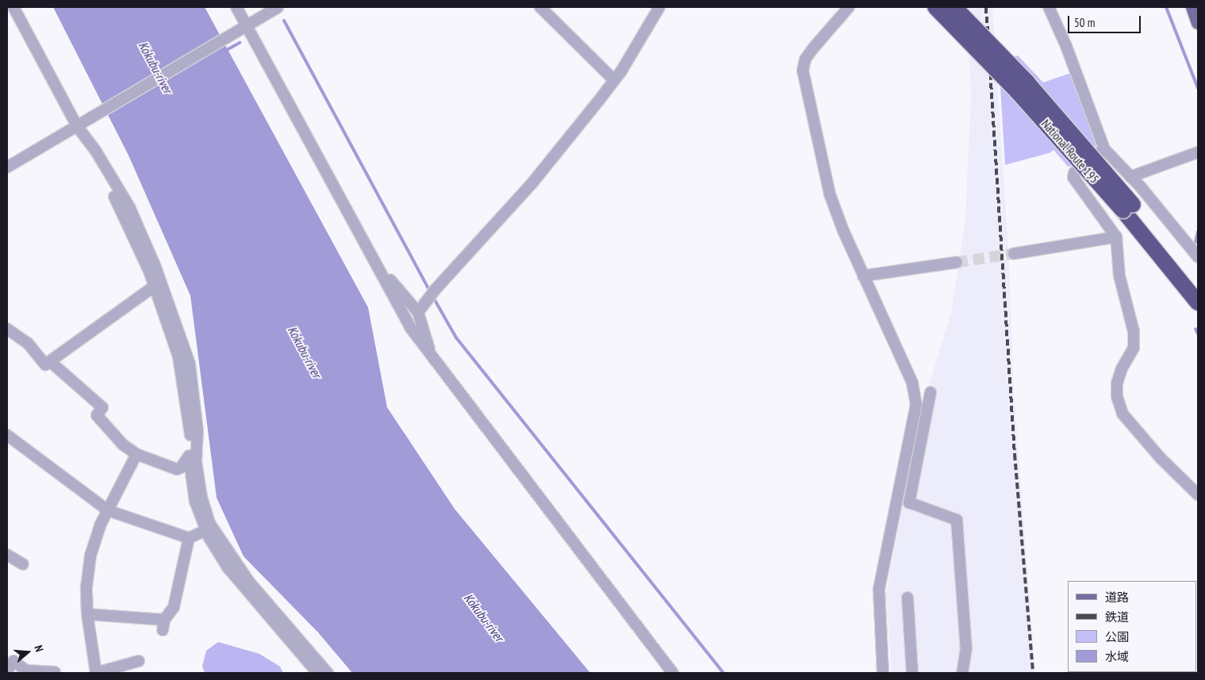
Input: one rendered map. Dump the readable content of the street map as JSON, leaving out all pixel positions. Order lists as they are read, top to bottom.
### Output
{
  "streets": {
    "highway": ["National Route 195"]
  },
  "water": ["Kokubu-river"],
  "legend": [
    "道路",
    "鉄道",
    "公園",
    "水域"
  ],
  "scale_bar": "50 m",
  "north": "right"
}
